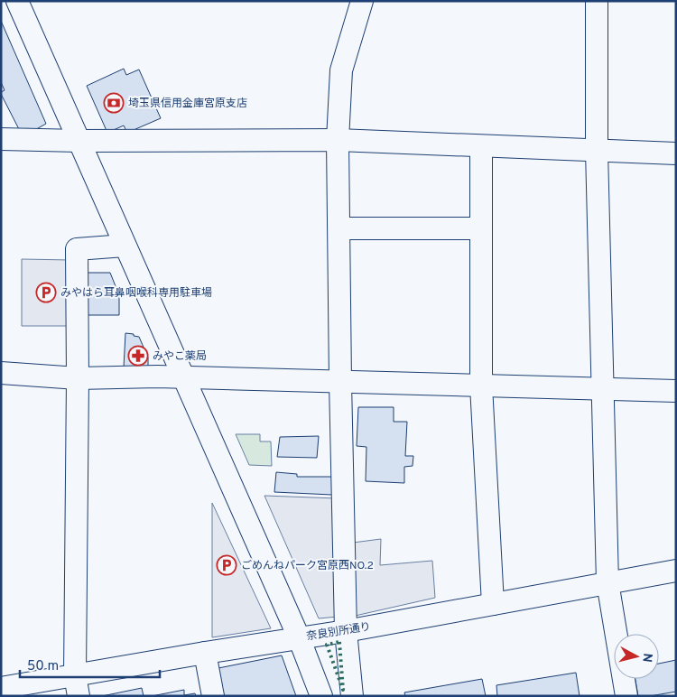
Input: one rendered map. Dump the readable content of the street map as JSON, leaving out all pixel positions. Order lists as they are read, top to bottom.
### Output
{
  "streets": {
    "street": ["奈良別所通り"]
  },
  "places": {
    "bank": ["埼玉県信用金庫宮原支店"],
    "parking": ["みやはら耳鼻咽喉科専用駐車場", "ごめんねパーク宮原西NO.2"],
    "pharmacy": ["みやこ薬局"]
  },
  "scale_bar": "50 m",
  "north": "right"
}
